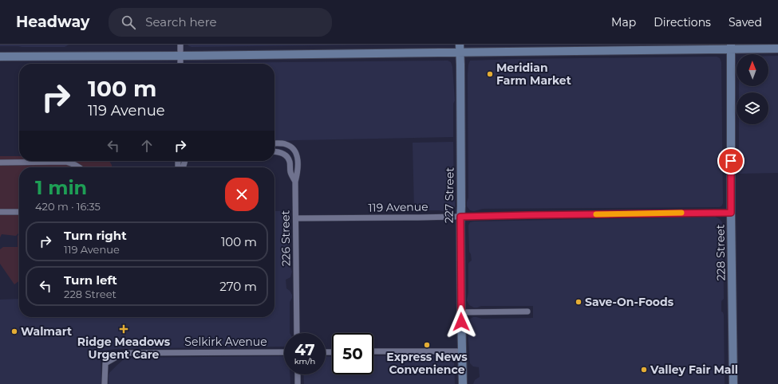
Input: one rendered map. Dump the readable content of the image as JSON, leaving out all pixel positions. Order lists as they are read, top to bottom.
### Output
{
  "streets": {
    "main road": ["227 Street", "228 Street"],
    "street": ["119 Avenue", "226 Street", "Selkirk Avenue"]
  },
  "crossings": [
    ["227 Street", "119 Avenue"],
    ["119 Avenue", "226 Street"],
    ["119 Avenue", "228 Street"]
  ],
  "places": {
    "other": [
      "Meridian Farm Market",
      "Save-On-Foods",
      "Walmart",
      "Express News Convenience",
      "Valley Fair Mall"
    ],
    "health": ["Ridge Meadows Urgent Care"]
  },
  "north": "top",
  "page": {
    "header": "Headway",
    "search": "Search here",
    "nav": ["Map", "Directions", "Saved"],
    "turn": ["100 m", "119 Avenue"],
    "heading": ["1 min", "420 m · 16:35"],
    "list": [
      {
        "name": "Turn right",
        "note": "119 Avenue",
        "value": "100 m"
      },
      {
        "name": "Turn left",
        "note": "228 Street",
        "value": "270 m"
      }
    ],
    "speed": "47 km/h",
    "limit": "50"
  }
}
